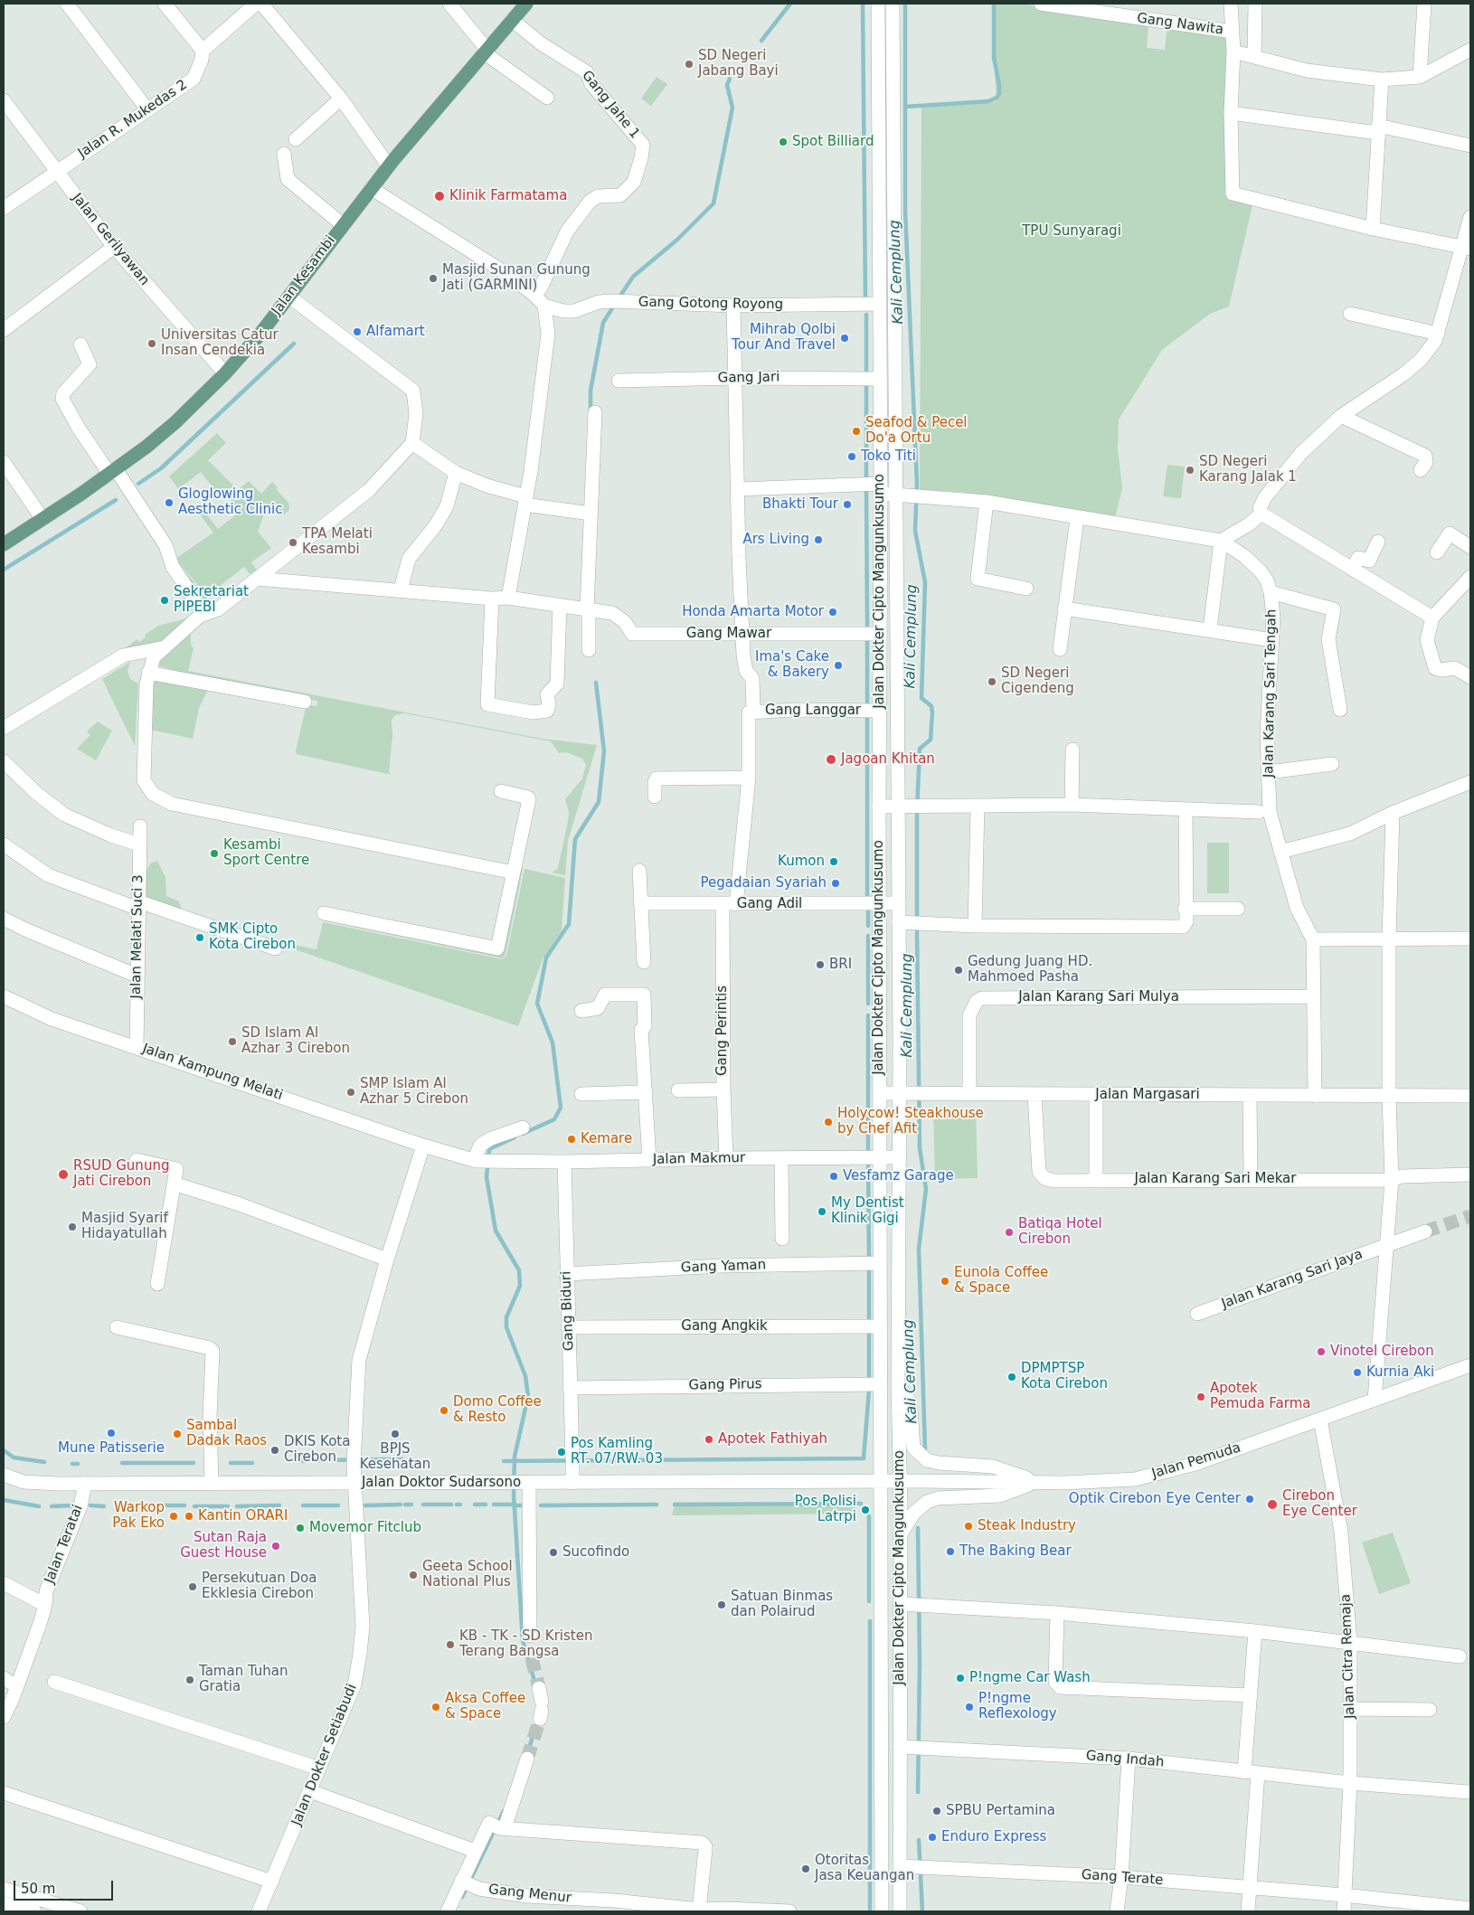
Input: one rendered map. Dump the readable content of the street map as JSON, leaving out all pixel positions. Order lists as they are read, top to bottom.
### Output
{
  "streets": {
    "main road": ["Jalan Kesambi"],
    "street": [
      "Gang Nawita",
      "Gang Jahe 1",
      "Jalan R. Mukedas 2",
      "Jalan Gerilyawan",
      "Gang Gotong Royong",
      "Gang Jari",
      "Jalan Dokter Cipto Mangunkusumo",
      "Gang Mawar",
      "Jalan Karang Sari Tengah",
      "Gang Langgar",
      "Gang Adil",
      "Jalan Melati Suci 3",
      "Jalan Karang Sari Mulya",
      "Gang Perintis",
      "Jalan Kampung Melati",
      "Jalan Margasari",
      "Jalan Makmur",
      "Jalan Karang Sari Mekar",
      "Gang Yaman",
      "Jalan Karang Sari Jaya",
      "Gang Biduri",
      "Gang Angkik",
      "Gang Pirus",
      "Jalan Pemuda",
      "Jalan Doktor Sudarsono",
      "Jalan Teratai",
      "Jalan Citra Remaja",
      "Jalan Dokter Setiabudi",
      "Gang Indah",
      "Gang Terate",
      "Gang Menur"
    ]
  },
  "crossings": [
    ["Gang Jahe 1", "Jalan Kesambi"],
    ["Jalan R. Mukedas 2", "Jalan Gerilyawan"],
    ["Jalan Gerilyawan", "Jalan Kesambi"],
    ["Gang Gotong Royong", "Jalan Dokter Cipto Mangunkusumo"],
    ["Gang Gotong Royong", "Gang Perintis"],
    ["Gang Jari", "Jalan Dokter Cipto Mangunkusumo"],
    ["Gang Jari", "Gang Perintis"],
    ["Jalan Dokter Cipto Mangunkusumo", "Gang Mawar"],
    ["Jalan Dokter Cipto Mangunkusumo", "Jalan Karang Sari Tengah"],
    ["Jalan Dokter Cipto Mangunkusumo", "Gang Langgar"],
    ["Jalan Dokter Cipto Mangunkusumo", "Gang Adil"],
    ["Jalan Dokter Cipto Mangunkusumo", "Jalan Margasari"],
    ["Jalan Dokter Cipto Mangunkusumo", "Jalan Makmur"],
    ["Jalan Dokter Cipto Mangunkusumo", "Gang Yaman"],
    ["Jalan Dokter Cipto Mangunkusumo", "Gang Angkik"],
    ["Jalan Dokter Cipto Mangunkusumo", "Gang Pirus"],
    ["Jalan Dokter Cipto Mangunkusumo", "Jalan Pemuda"],
    ["Jalan Dokter Cipto Mangunkusumo", "Jalan Doktor Sudarsono"],
    ["Jalan Dokter Cipto Mangunkusumo", "Gang Indah"],
    ["Jalan Dokter Cipto Mangunkusumo", "Gang Terate"],
    ["Gang Mawar", "Gang Perintis"],
    ["Jalan Karang Sari Tengah", "Jalan Karang Sari Mulya"],
    ["Jalan Karang Sari Tengah", "Gang Perintis"],
    ["Jalan Karang Sari Tengah", "Jalan Margasari"],
    ["Gang Langgar", "Gang Perintis"],
    ["Gang Adil", "Gang Perintis"],
    ["Jalan Melati Suci 3", "Jalan Kampung Melati"],
    ["Jalan Karang Sari Mulya", "Jalan Margasari"],
    ["Gang Perintis", "Jalan Makmur"],
    ["Jalan Kampung Melati", "Jalan Makmur"],
    ["Jalan Margasari", "Jalan Karang Sari Mekar"],
    ["Jalan Makmur", "Gang Biduri"],
    ["Gang Yaman", "Gang Biduri"],
    ["Gang Biduri", "Gang Angkik"],
    ["Gang Biduri", "Gang Pirus"],
    ["Gang Biduri", "Jalan Doktor Sudarsono"],
    ["Jalan Pemuda", "Jalan Doktor Sudarsono"],
    ["Jalan Pemuda", "Jalan Citra Remaja"],
    ["Jalan Doktor Sudarsono", "Jalan Teratai"],
    ["Jalan Doktor Sudarsono", "Jalan Dokter Setiabudi"],
    ["Jalan Citra Remaja", "Gang Indah"],
    ["Jalan Citra Remaja", "Gang Terate"]
  ],
  "water": ["Kali Cemplung"],
  "parks": ["TPU Sunyaragi"],
  "places": [
    "SD Negeri Jabang Bayi",
    "Spot Billiard",
    "Klinik Farmatama",
    "Masjid Sunan Gunung Jati (GARMINI)",
    "Alfamart",
    "Mihrab Qolbi Tour And Travel",
    "Universitas Catur Insan Cendekia",
    "Seafod & Pecel Do'a Ortu",
    "Toko Titi",
    "SD Negeri Karang Jalak 1",
    "Gloglowing Aesthetic Clinic",
    "Bhakti Tour",
    "Ars Living",
    "TPA Melati Kesambi",
    "Sekretariat PIPEBI",
    "Honda Amarta Motor",
    "Ima's Cake & Bakery",
    "SD Negeri Cigendeng",
    "Jagoan Khitan",
    "Kesambi Sport Centre",
    "Kumon",
    "Pegadaian Syariah",
    "SMK Cipto Kota Cirebon",
    "BRI",
    "Gedung Juang HD. Mahmoed Pasha",
    "SD Islam Al Azhar 3 Cirebon",
    "SMP Islam Al Azhar 5 Cirebon",
    "Holycow! Steakhouse by Chef Afit",
    "Kemare",
    "RSUD Gunung Jati Cirebon",
    "Vesfamz Garage",
    "My Dentist Klinik Gigi",
    "Masjid Syarif Hidayatullah",
    "Batiqa Hotel Cirebon",
    "Eunola Coffee & Space",
    "Vinotel Cirebon",
    "Kurnia Aki",
    "DPMPTSP Kota Cirebon",
    "Apotek Pemuda Farma",
    "Domo Coffee & Resto",
    "Mune Patisserie",
    "Sambal Dadak Raos",
    "BPJS Kesehatan",
    "Apotek Fathiyah",
    "DKIS Kota Cirebon",
    "Pos Kamling RT. 07/RW. 03",
    "Optik Cirebon Eye Center",
    "Cirebon Eye Center",
    "Pos Polisi Latrpi",
    "Warkop Pak Eko",
    "Kantin ORARI",
    "Steak Industry",
    "Movemor Fitclub",
    "Sutan Raja Guest House",
    "The Baking Bear",
    "Sucofindo",
    "Geeta School National Plus",
    "Persekutuan Doa Ekklesia Cirebon",
    "Satuan Binmas dan Polairud",
    "KB - TK - SD Kristen Terang Bangsa",
    "P!ngme Car Wash",
    "Taman Tuhan Gratia",
    "Aksa Coffee & Space",
    "P!ngme Reflexology",
    "SPBU Pertamina",
    "Enduro Express",
    "Otoritas Jasa Keuangan"
  ],
  "scale_bar": "50 m"
}
